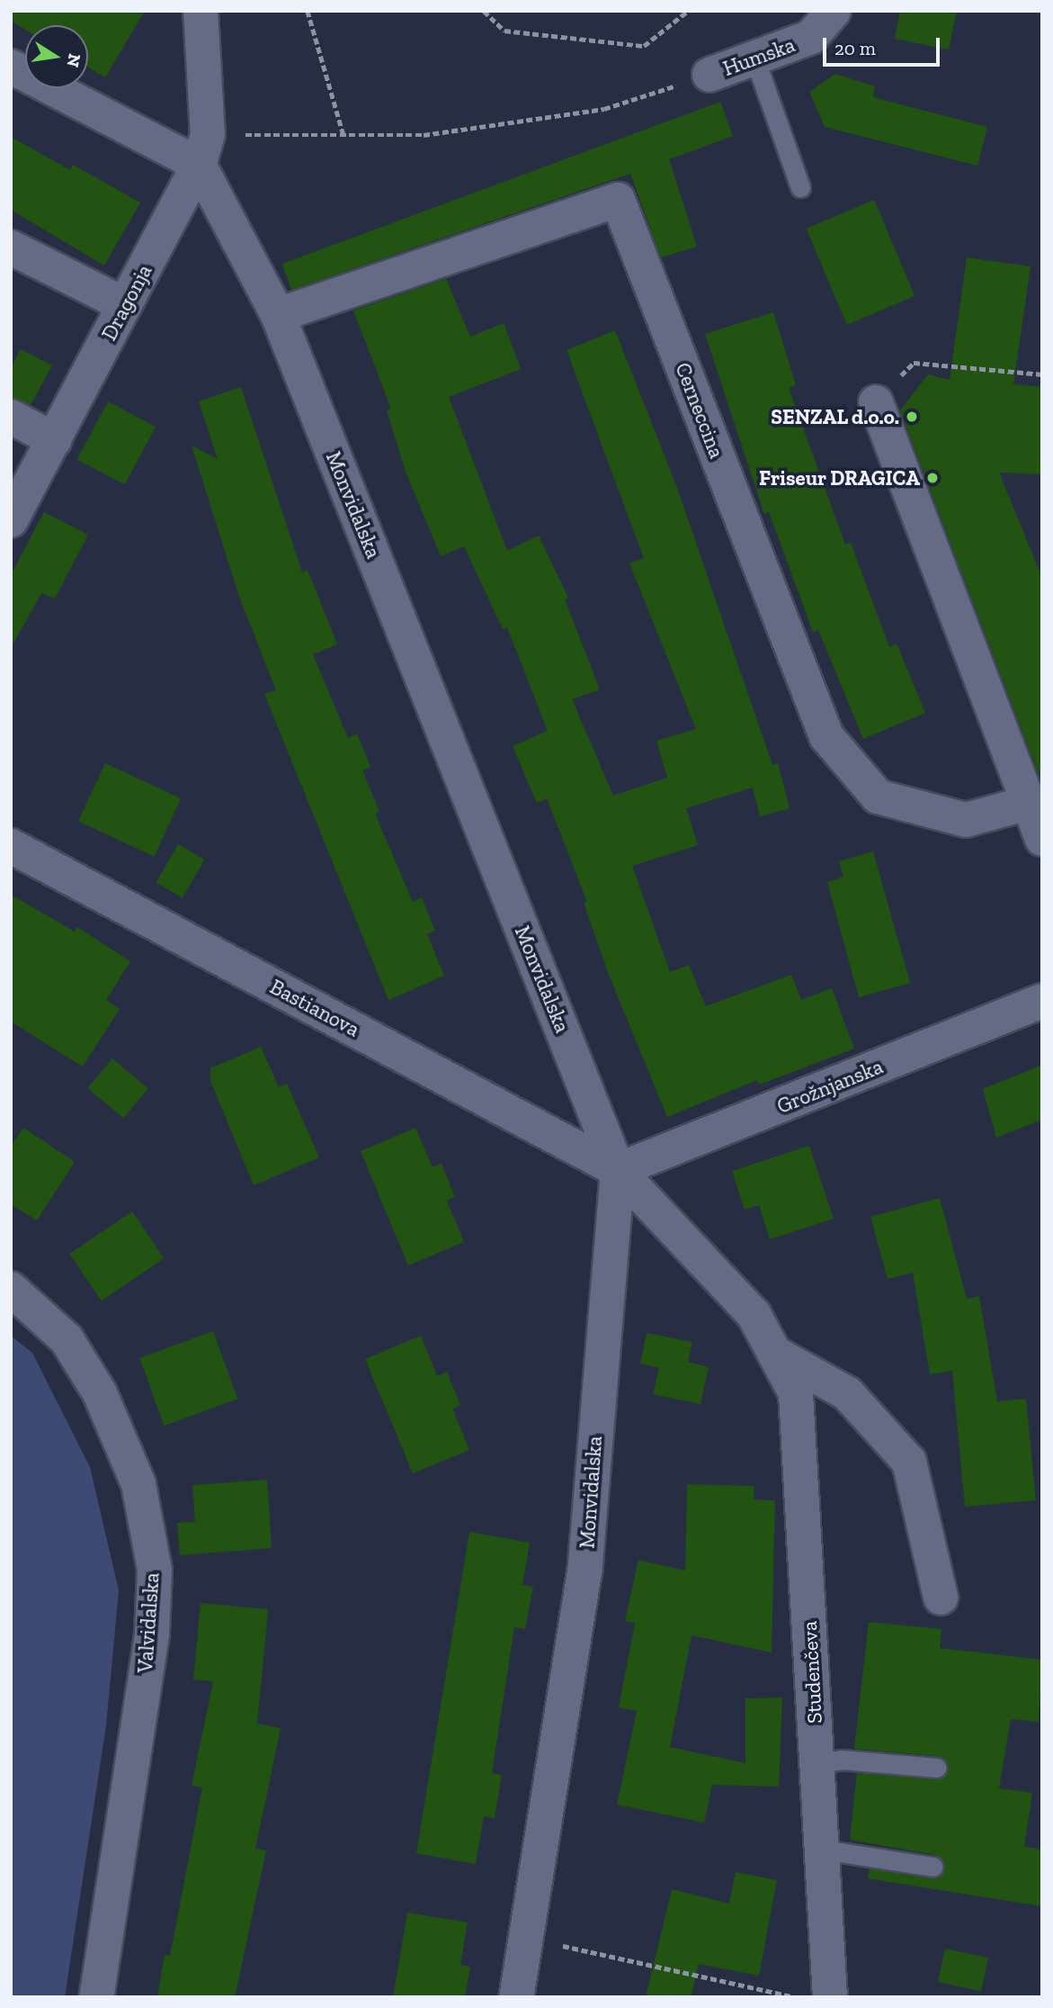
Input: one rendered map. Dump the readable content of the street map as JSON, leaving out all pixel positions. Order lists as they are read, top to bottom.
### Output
{
  "streets": {
    "street": [
      "Humska",
      "Dragonja",
      "Cerneccina",
      "Monvidalska",
      "Bastianova",
      "Grožnjanska",
      "Valvidalska",
      "Studenčeva"
    ]
  },
  "crossings": [
    ["Dragonja", "Monvidalska"],
    ["Cerneccina", "Monvidalska"],
    ["Monvidalska", "Bastianova"],
    ["Monvidalska", "Grožnjanska"],
    ["Monvidalska", "Studenčeva"],
    ["Bastianova", "Grožnjanska"],
    ["Bastianova", "Studenčeva"],
    ["Grožnjanska", "Studenčeva"]
  ],
  "places": ["SENZAL d.o.o.", "Friseur DRAGICA"],
  "scale_bar": "20 m",
  "north": "right"
}
